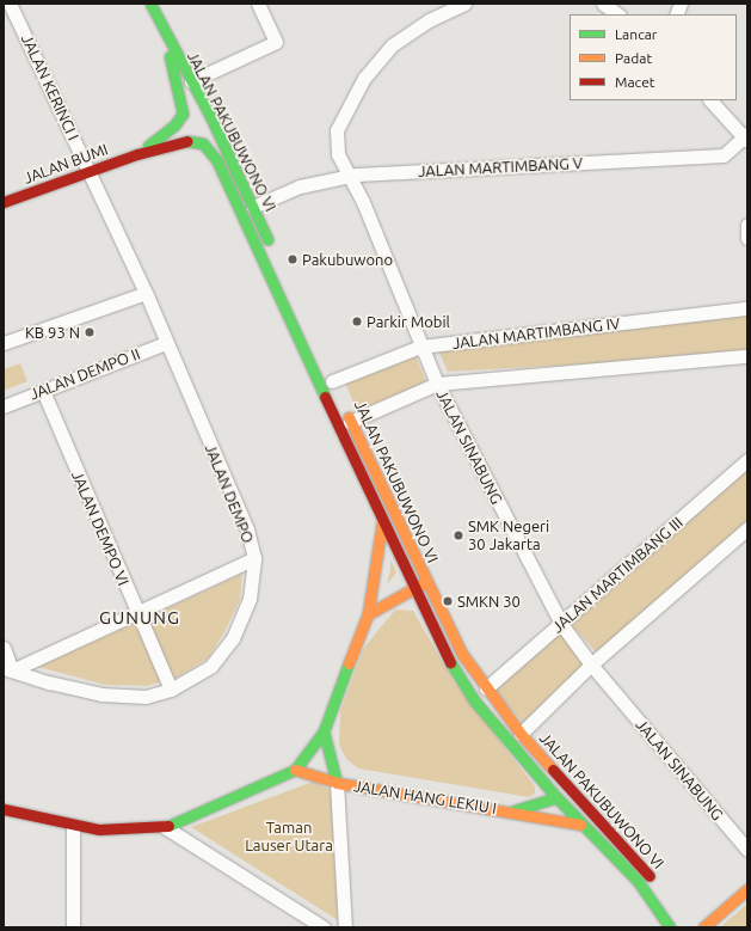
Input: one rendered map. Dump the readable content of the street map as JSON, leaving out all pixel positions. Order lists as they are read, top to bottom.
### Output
{
  "streets": {
    "main road": ["JALAN PAKUBUWONO VI", "JALAN BUMI", "JALAN HANG LEKIU I"],
    "street": [
      "JALAN KERINCI I",
      "JALAN MARTIMBANG V",
      "JALAN MARTIMBANG IV",
      "JALAN DEMPO II",
      "JALAN SINABUNG",
      "JALAN DEMPO",
      "JALAN DEMPO VI",
      "JALAN MARTIMBANG III"
    ]
  },
  "crossings": [
    ["JALAN KERINCI I", "JALAN BUMI"],
    ["JALAN KERINCI I", "JALAN DEMPO"],
    ["JALAN PAKUBUWONO VI", "JALAN BUMI"],
    ["JALAN PAKUBUWONO VI", "JALAN MARTIMBANG V"],
    ["JALAN PAKUBUWONO VI", "JALAN MARTIMBANG III"],
    ["JALAN PAKUBUWONO VI", "JALAN HANG LEKIU I"],
    ["JALAN BUMI", "JALAN DEMPO"],
    ["JALAN MARTIMBANG V", "JALAN SINABUNG"],
    ["JALAN MARTIMBANG IV", "JALAN SINABUNG"],
    ["JALAN DEMPO II", "JALAN DEMPO"],
    ["JALAN DEMPO II", "JALAN DEMPO VI"],
    ["JALAN SINABUNG", "JALAN MARTIMBANG III"],
    ["JALAN DEMPO", "JALAN DEMPO VI"]
  ],
  "districts": ["GUNUNG"],
  "parks": ["Taman Lauser Utara"],
  "places": [
    "Pakubuwono",
    "Parkir Mobil",
    "KB 93 N",
    "SMK Negeri 30 Jakarta",
    "SMKN 30"
  ],
  "legend": ["Lancar", "Padat", "Macet"]
}
